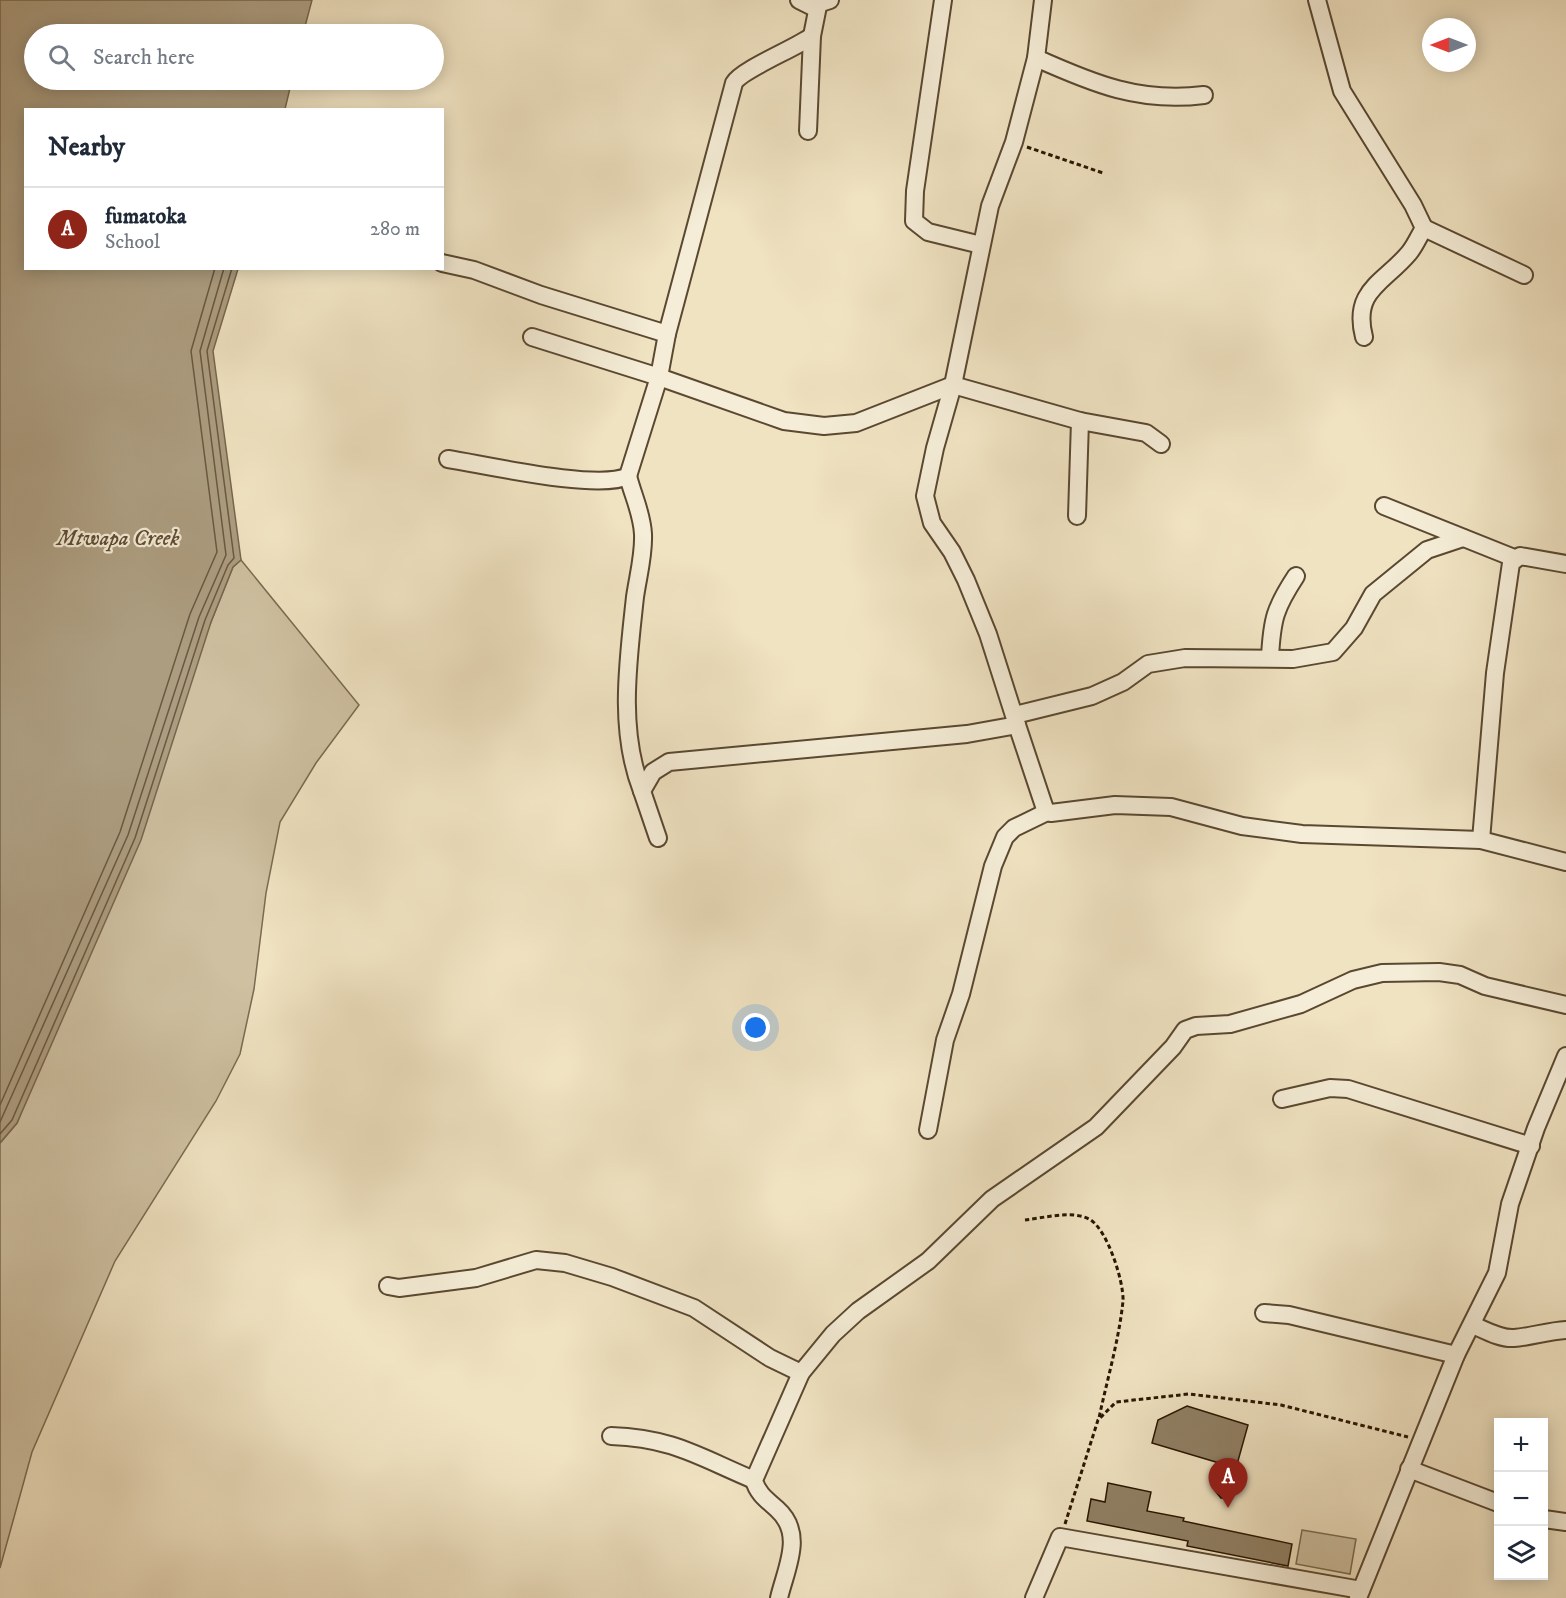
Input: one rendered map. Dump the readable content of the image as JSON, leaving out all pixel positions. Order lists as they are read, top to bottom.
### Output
{
  "water": ["Mtwapa Creek"],
  "north": "left",
  "page": {
    "search": "Search here",
    "heading": "Nearby",
    "list": [
      {
        "mark": "A",
        "name": "fumatoka",
        "note": "School",
        "value": "280 m"
      }
    ],
    "map_buttons": ["+", "−"],
    "pins": "A"
  }
}
